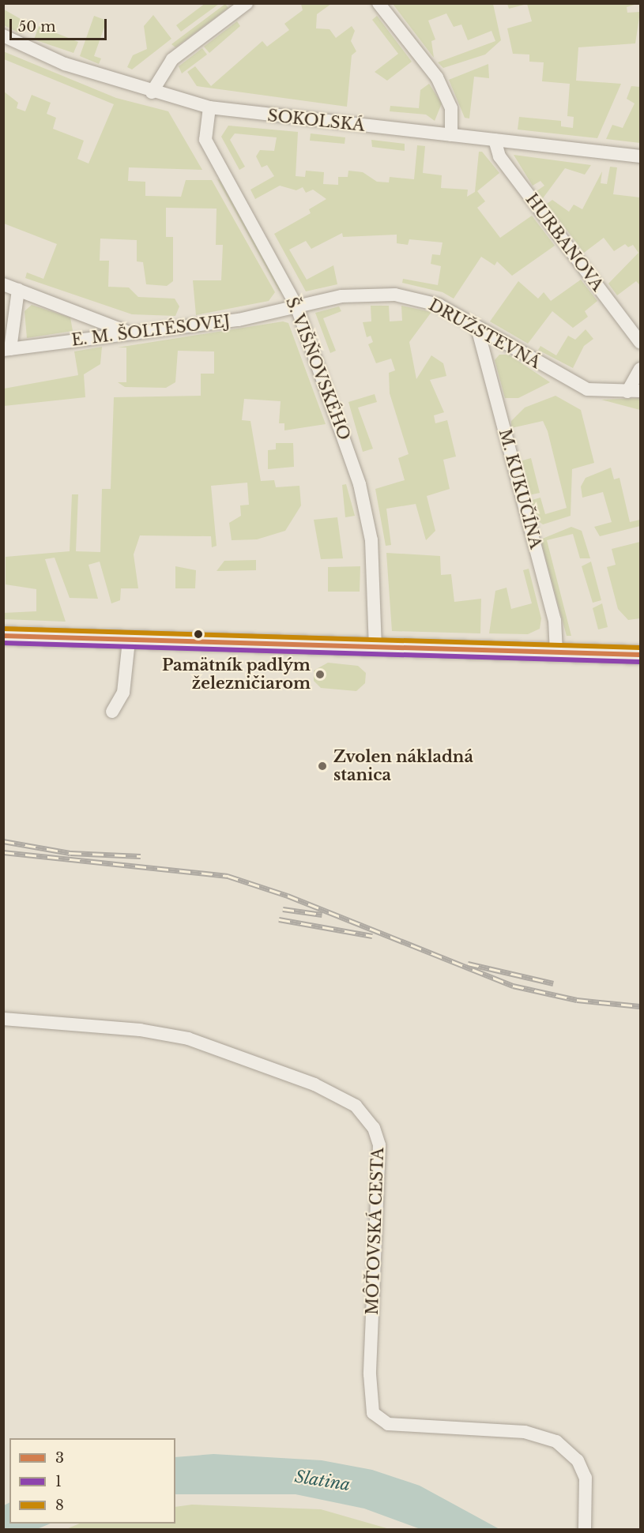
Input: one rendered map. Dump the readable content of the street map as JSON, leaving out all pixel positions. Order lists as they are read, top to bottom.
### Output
{
  "streets": {
    "street": [
      "SOKOLSKÁ",
      "HURBANOVA",
      "E. M. ŠOLTÉSOVEJ",
      "DRUŽSTEVNÁ",
      "Š. VIŠŇOVSKÉHO",
      "M. KUKUČÍNA",
      "MÔŤOVSKÁ CESTA"
    ]
  },
  "crossings": [
    ["SOKOLSKÁ", "HURBANOVA"],
    ["SOKOLSKÁ", "Š. VIŠŇOVSKÉHO"],
    ["E. M. ŠOLTÉSOVEJ", "DRUŽSTEVNÁ"],
    ["E. M. ŠOLTÉSOVEJ", "Š. VIŠŇOVSKÉHO"],
    ["DRUŽSTEVNÁ", "Š. VIŠŇOVSKÉHO"],
    ["DRUŽSTEVNÁ", "M. KUKUČÍNA"]
  ],
  "water": ["Slatina"],
  "places": ["Pamätník padlým železničiarom", "Zvolen nákladná stanica"],
  "lines": ["transit line 8", "transit line 3", "transit line 1"],
  "legend": ["3", "1", "8"],
  "scale_bar": "50 m"
}
